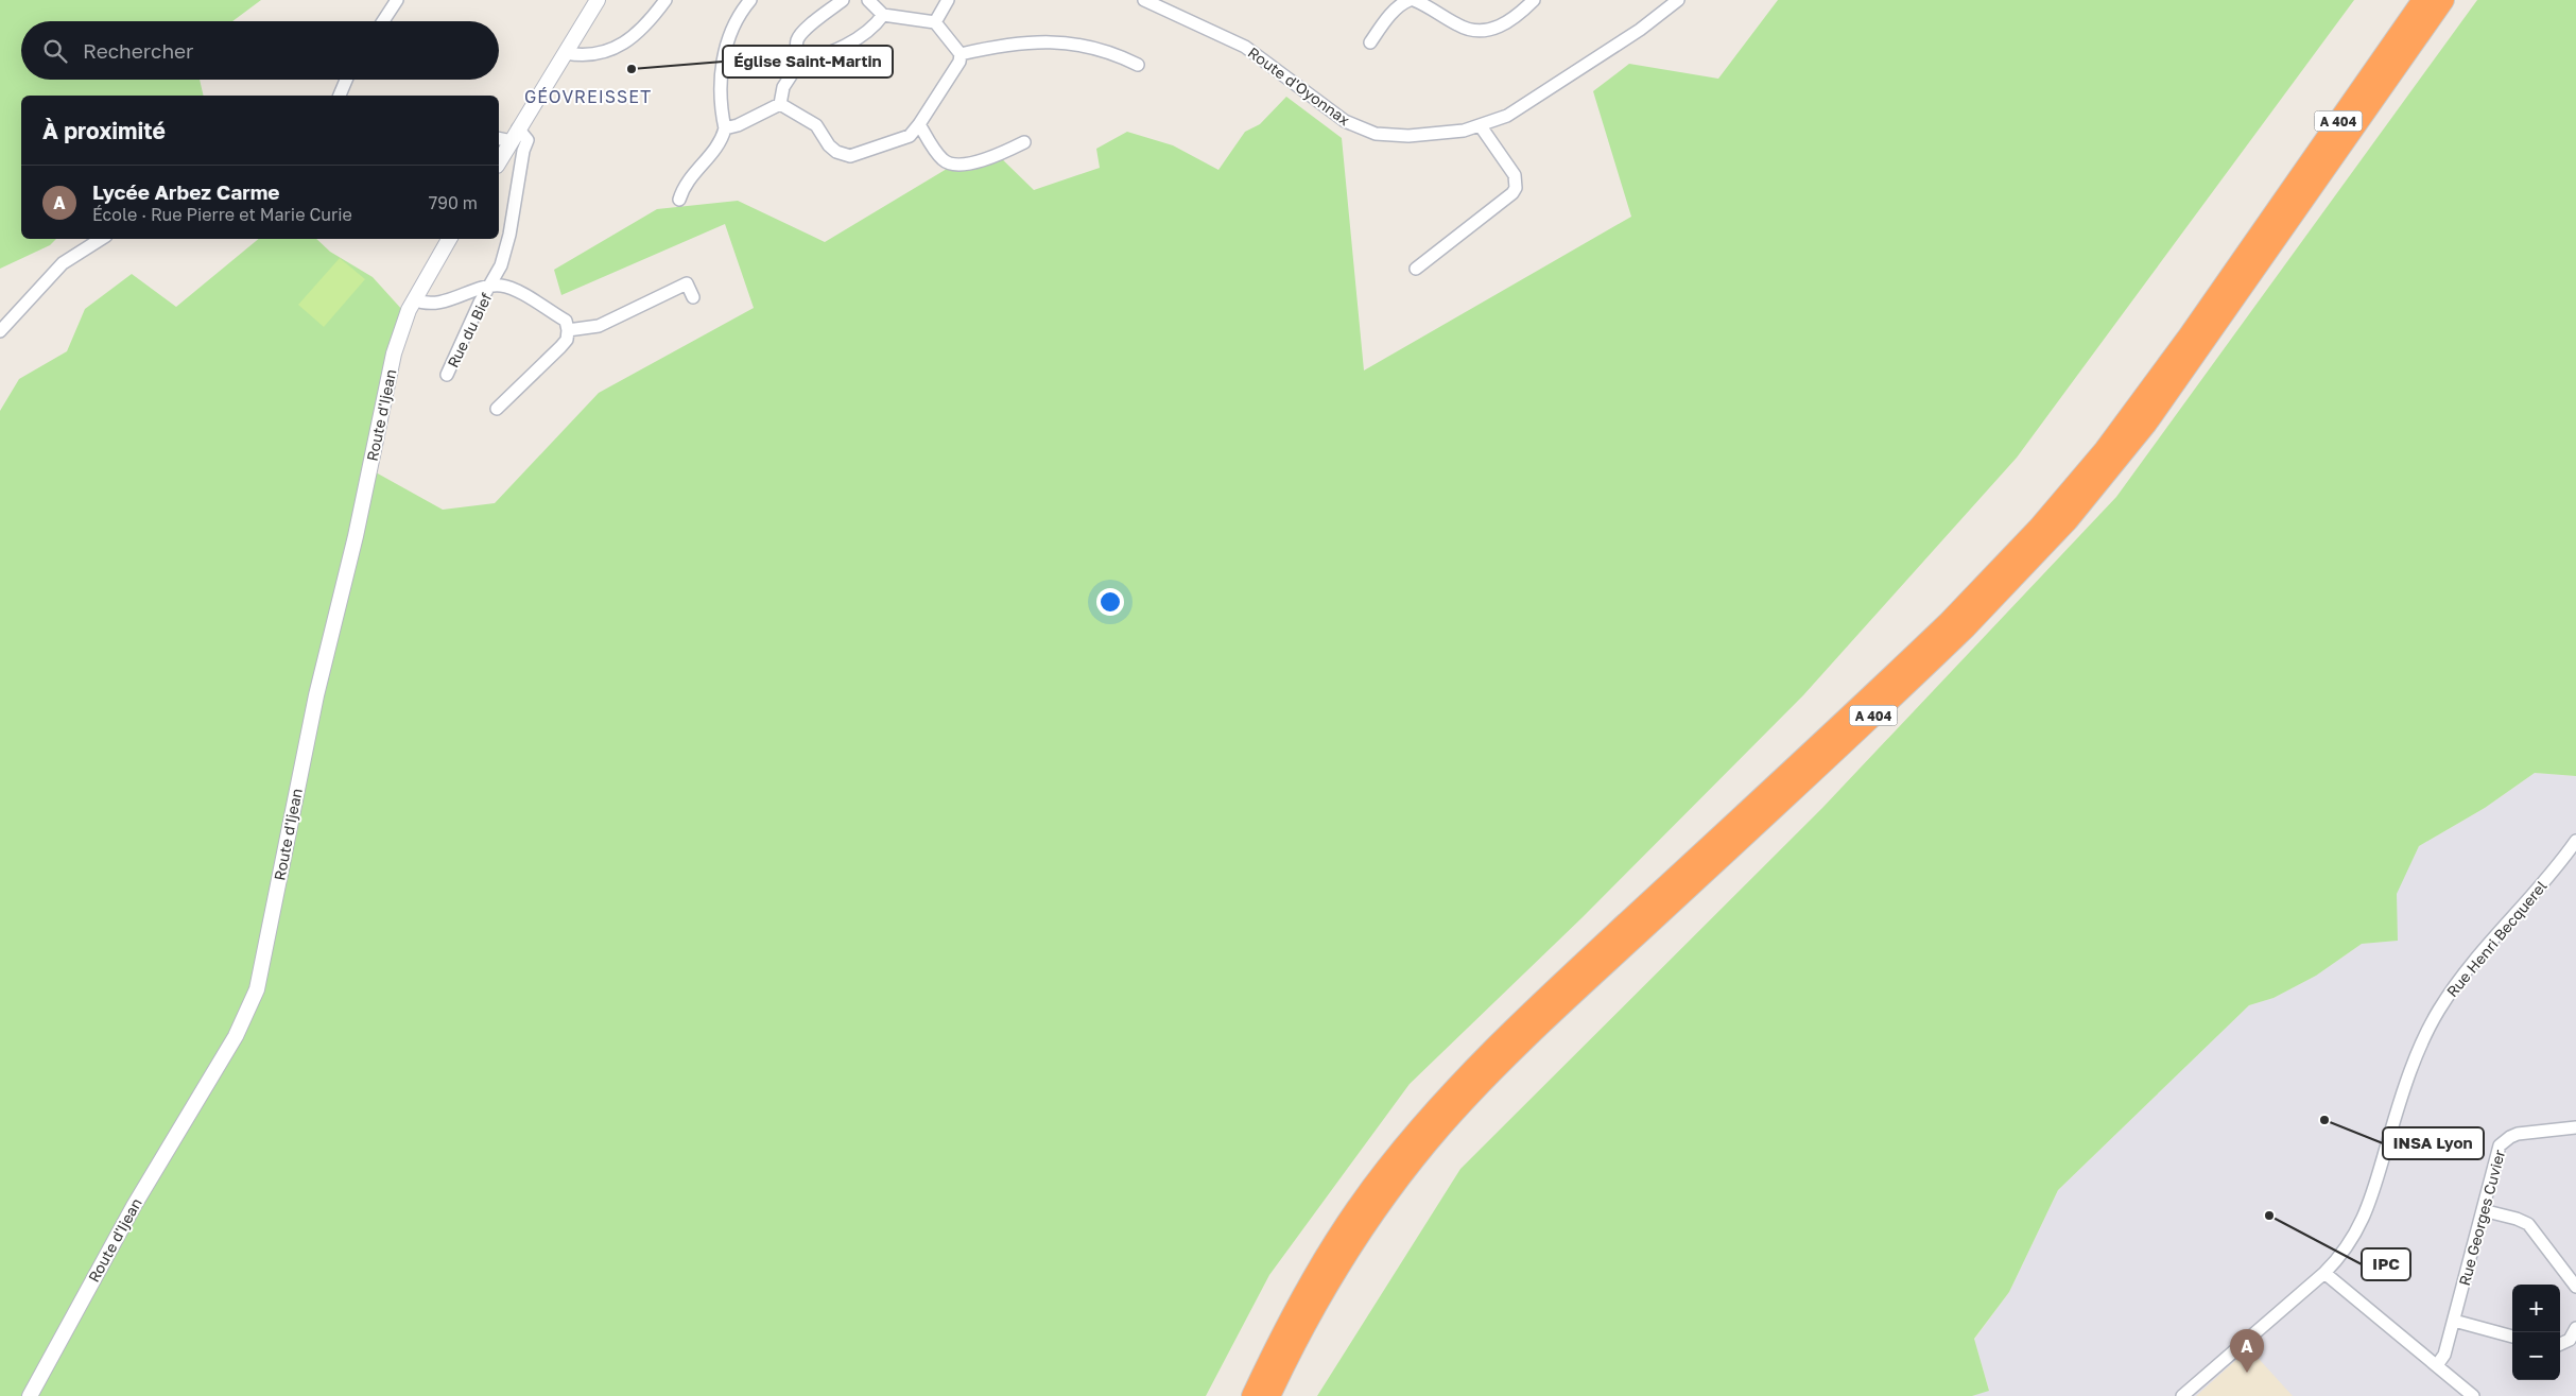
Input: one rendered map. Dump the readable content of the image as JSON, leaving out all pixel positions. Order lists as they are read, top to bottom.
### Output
{
  "streets": {
    "highway": ["A 404"],
    "street": [
      "Route d'Oyonnax",
      "Rue du Bief",
      "Route d'Ijean",
      "Rue Henri Becquerel",
      "Rue Georges Cuvier"
    ]
  },
  "crossings": [
    ["Rue du Bief", "Route d'Ijean"]
  ],
  "districts": ["GÉOVREISSET"],
  "places": ["Église Saint-Martin", "INSA Lyon", "IPC"],
  "page": {
    "search": "Rechercher",
    "heading": "À proximité",
    "list": [
      {
        "mark": "A",
        "name": "Lycée Arbez Carme",
        "note": "École · Rue Pierre et Marie Curie",
        "value": "790 m"
      }
    ],
    "map_buttons": ["+", "−"],
    "pins": "A"
  }
}
